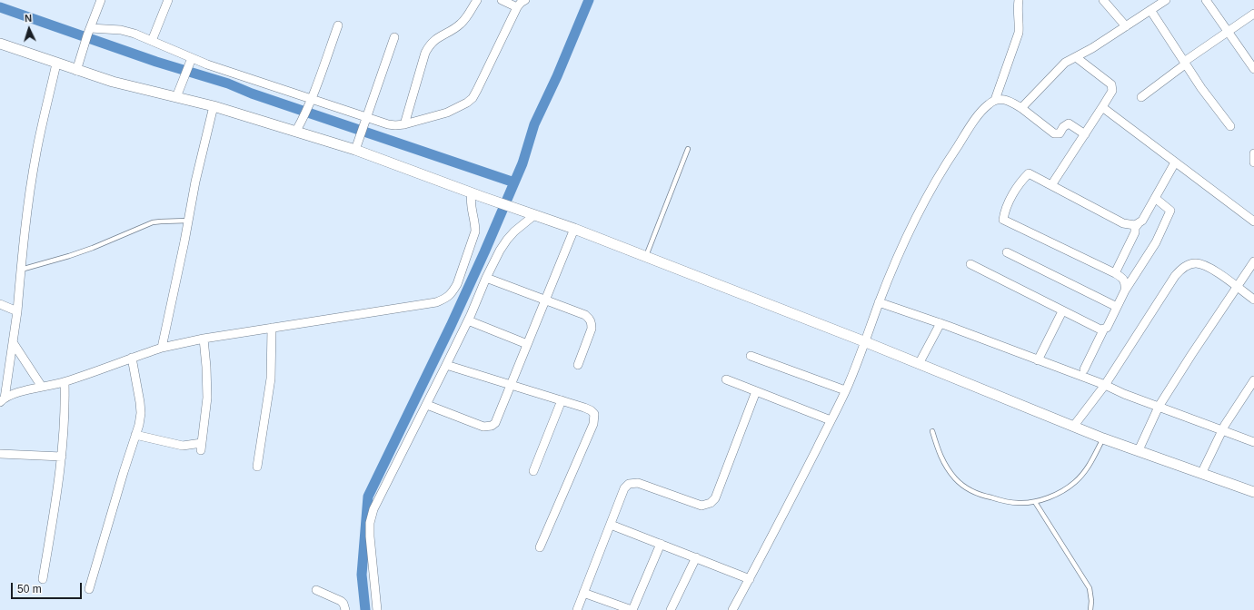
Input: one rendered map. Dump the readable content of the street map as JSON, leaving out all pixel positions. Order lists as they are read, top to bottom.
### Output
{
  "scale_bar": "50 m",
  "north": "top"
}
